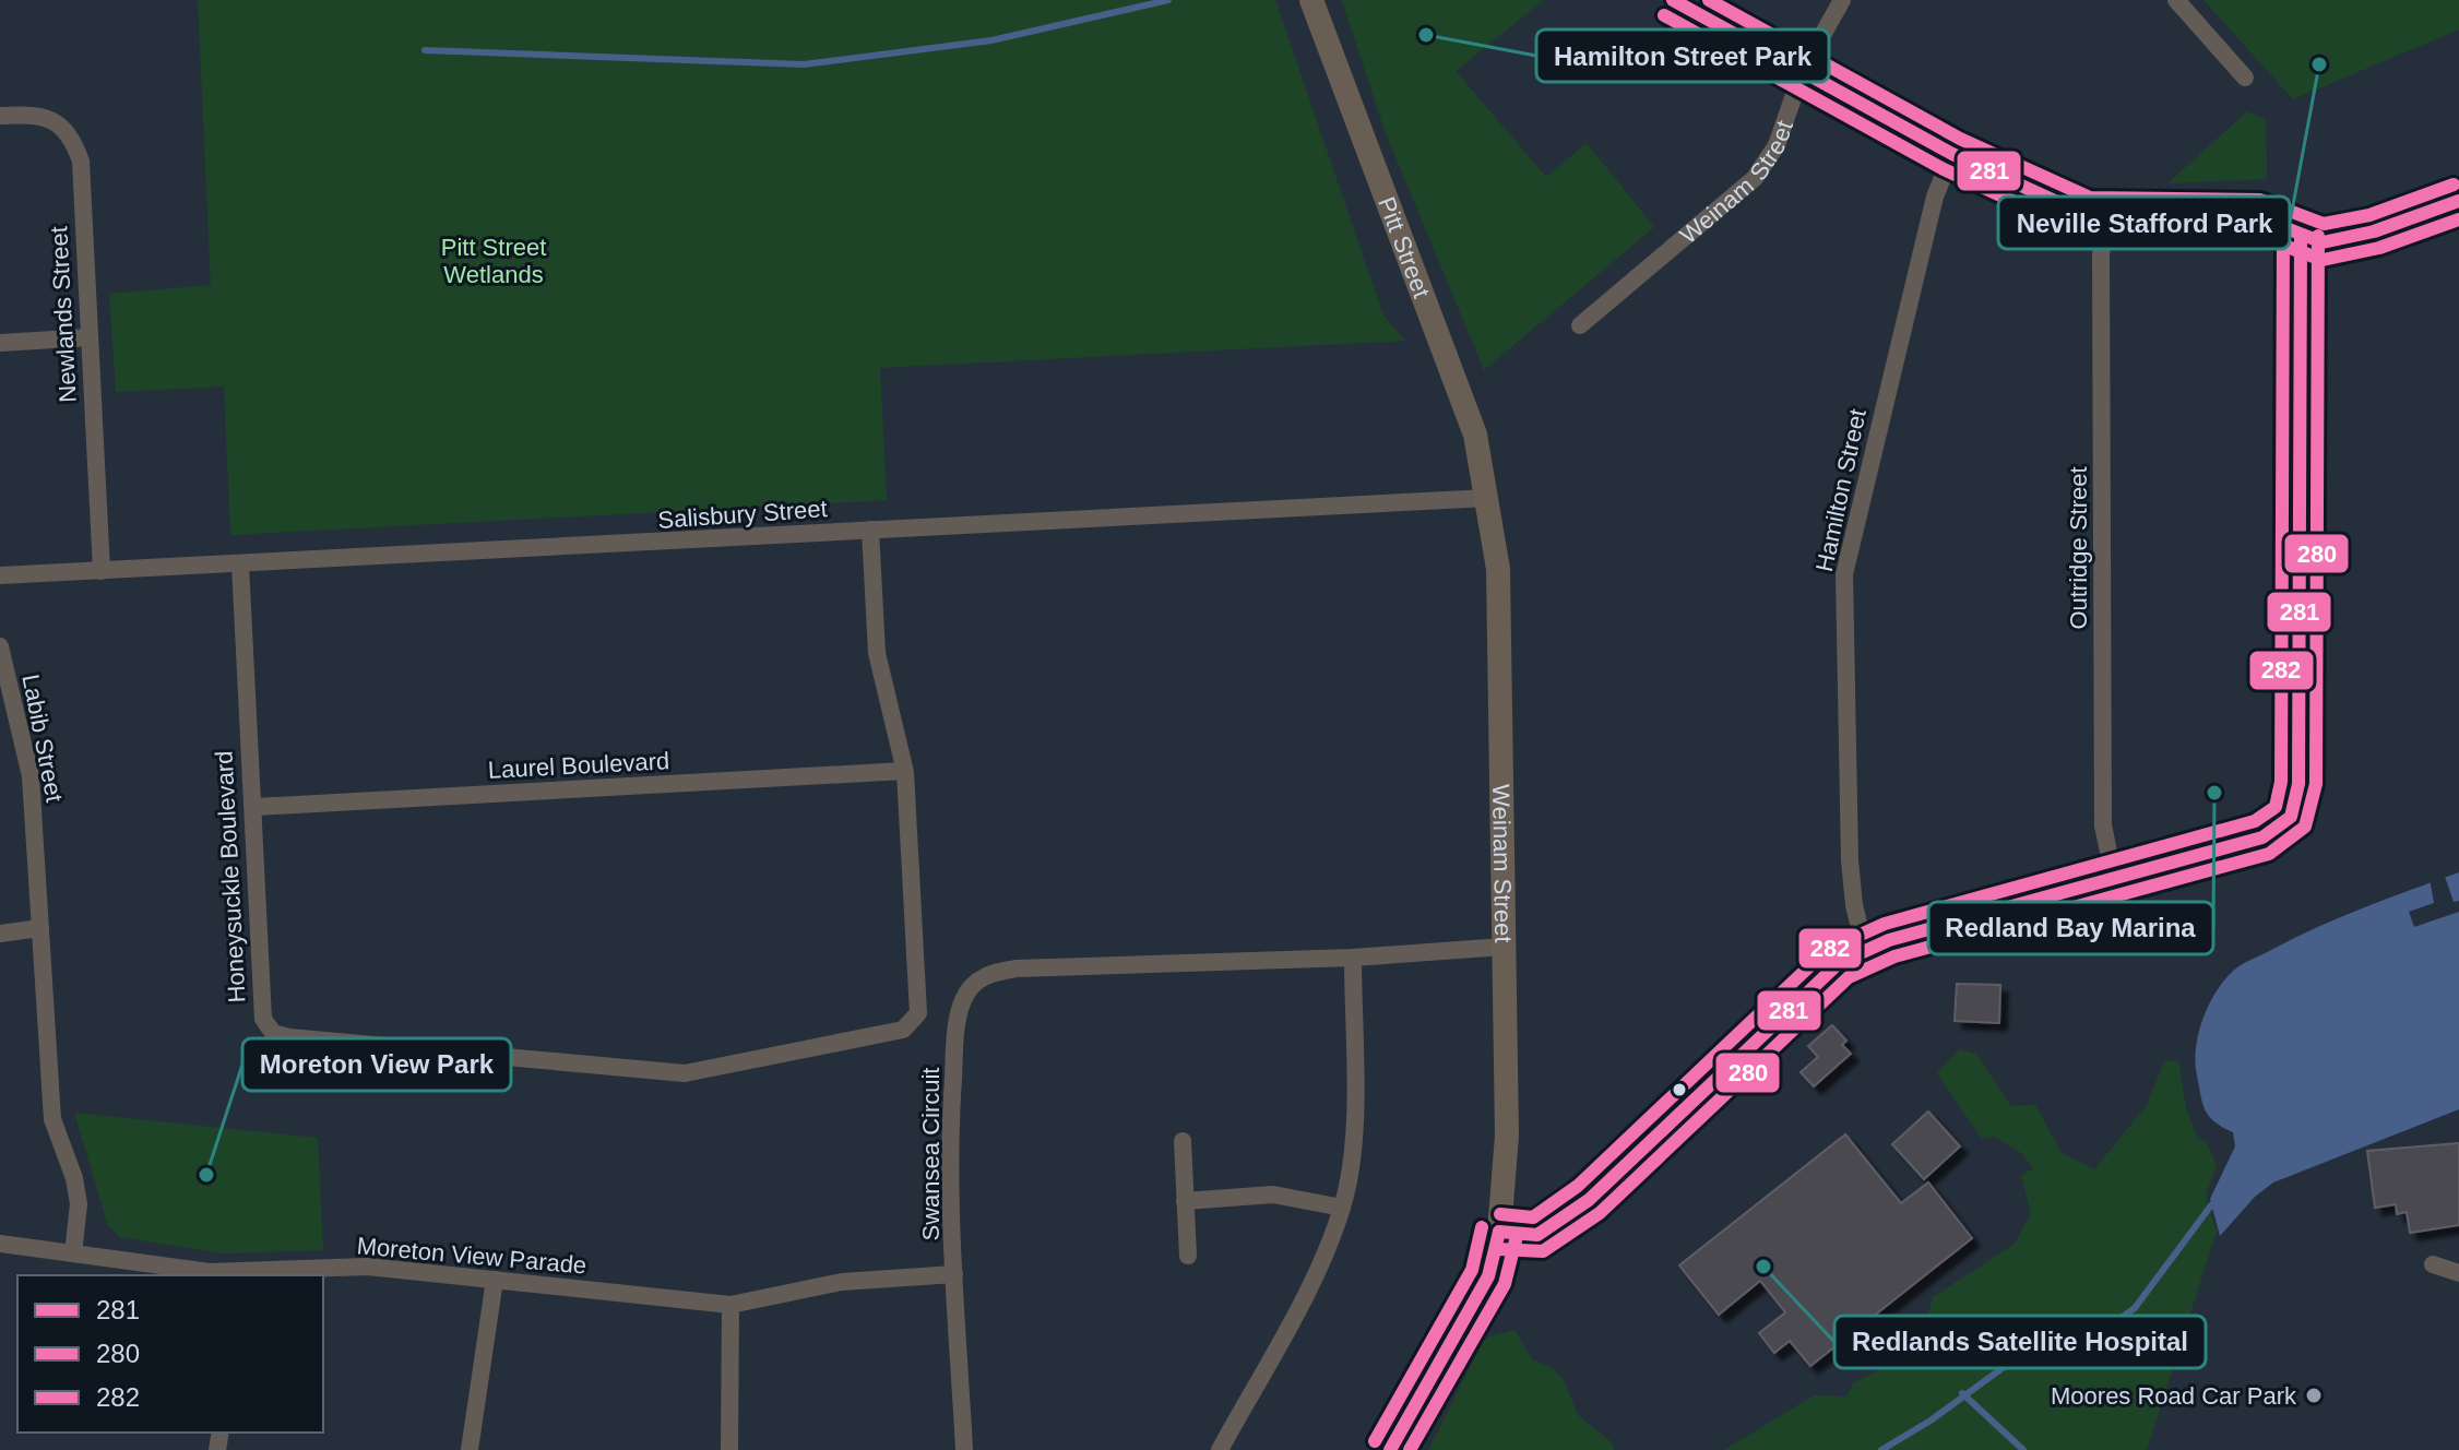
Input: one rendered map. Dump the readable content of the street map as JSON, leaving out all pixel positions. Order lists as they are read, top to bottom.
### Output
{
  "streets": {
    "street": [
      "Weinam Street",
      "Pitt Street",
      "Newlands Street",
      "Hamilton Street",
      "Salisbury Street",
      "Outridge Street",
      "Labib Street",
      "Laurel Boulevard",
      "Honeysuckle Boulevard",
      "Swansea Circuit",
      "Moreton View Parade"
    ]
  },
  "crossings": [
    ["Weinam Street", "Pitt Street"],
    ["Weinam Street", "Salisbury Street"],
    ["Weinam Street", "Swansea Circuit"],
    ["Pitt Street", "Salisbury Street"],
    ["Newlands Street", "Salisbury Street"],
    ["Salisbury Street", "Honeysuckle Boulevard"],
    ["Labib Street", "Moreton View Parade"],
    ["Laurel Boulevard", "Honeysuckle Boulevard"],
    ["Swansea Circuit", "Moreton View Parade"]
  ],
  "parks": ["Pitt Street Wetlands"],
  "places": [
    "Hamilton Street Park",
    "Neville Stafford Park",
    "Redland Bay Marina",
    "Moreton View Park",
    "Redlands Satellite Hospital",
    "Moores Road Car Park"
  ],
  "lines": ["transit line 281", "transit line 282", "transit line 280"],
  "legend": ["281", "280", "282"]
}
